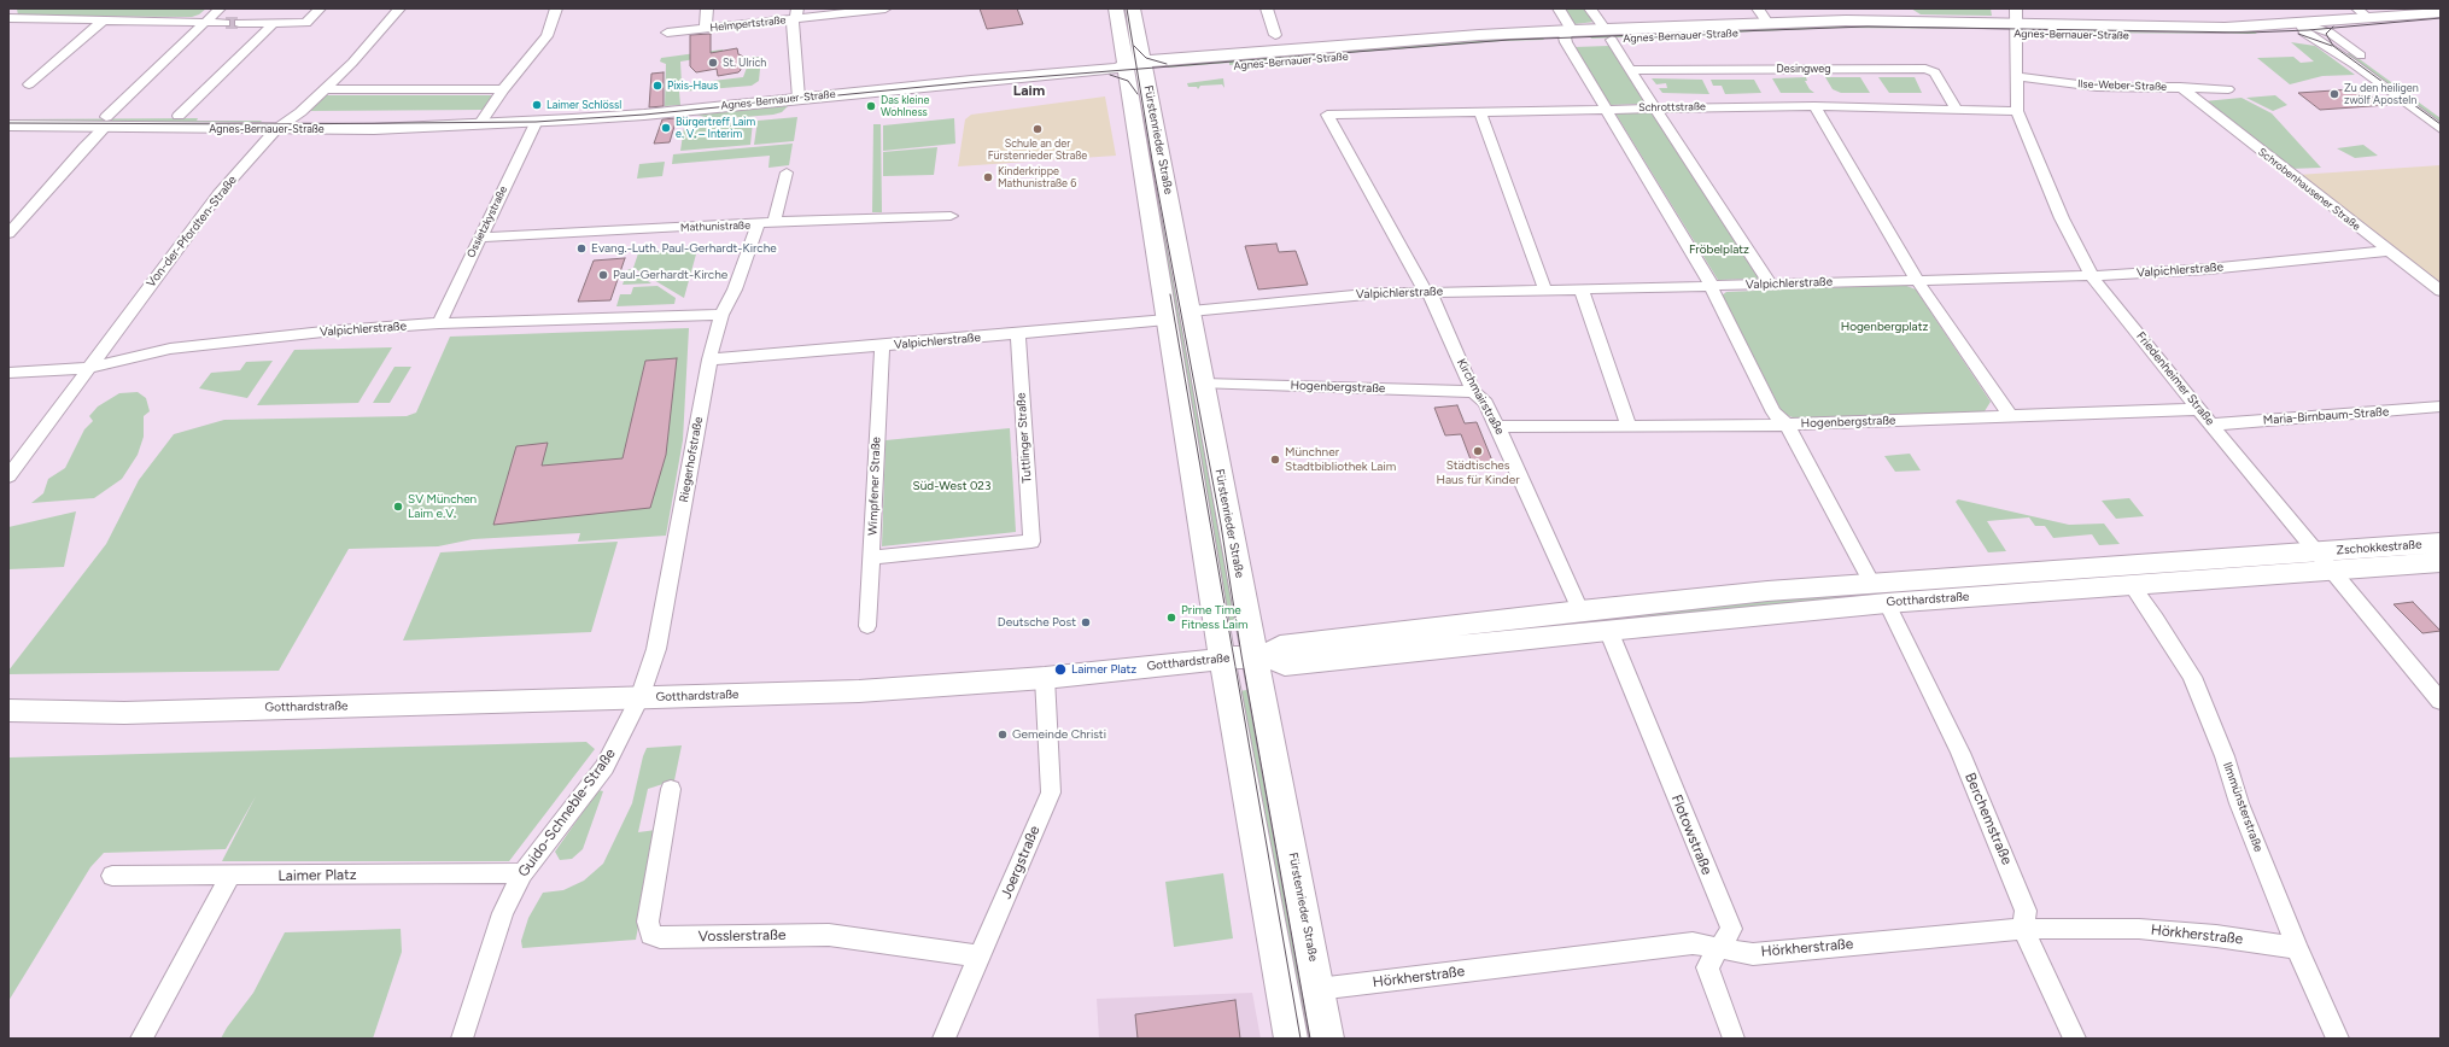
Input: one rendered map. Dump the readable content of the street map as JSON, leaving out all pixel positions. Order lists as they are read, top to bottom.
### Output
{
  "streets": {
    "main road": [
      "Agnes-Bernauer-Straße",
      "Fürstenrieder Straße",
      "Zschokkestraße",
      "Gotthardstraße"
    ],
    "street": [
      "Helmpertstraße",
      "Desingweg",
      "Ilse-Weber-Straße",
      "Schrottstraße",
      "Schrobenhausener Straße",
      "Ossietzkystraße",
      "Mathunistraße",
      "Von-der-Pfordten-Straße",
      "Valpichlerstraße",
      "Friedenheimer Straße",
      "Hogenbergstraße",
      "Kirchmairstraße",
      "Maria-Birnbaum-Straße",
      "Tuttlinger Straße",
      "Riegerhofstraße",
      "Wimpfener Straße",
      "Ilmmünsterstraße",
      "Guido-Schneble-Straße",
      "Berchemstraße",
      "Flotowstraße",
      "Joergstraße",
      "Laimer Platz",
      "Hörkherstraße",
      "Vosslerstraße"
    ]
  },
  "crossings": [
    ["Agnes-Bernauer-Straße", "Fürstenrieder Straße"],
    ["Agnes-Bernauer-Straße", "Ossietzkystraße"],
    ["Agnes-Bernauer-Straße", "Von-der-Pfordten-Straße"],
    ["Agnes-Bernauer-Straße", "Friedenheimer Straße"],
    ["Desingweg", "Schrottstraße"],
    ["Ilse-Weber-Straße", "Schrobenhausener Straße"],
    ["Ilse-Weber-Straße", "Friedenheimer Straße"],
    ["Schrottstraße", "Friedenheimer Straße"],
    ["Schrottstraße", "Kirchmairstraße"],
    ["Fürstenrieder Straße", "Valpichlerstraße"],
    ["Fürstenrieder Straße", "Hogenbergstraße"],
    ["Fürstenrieder Straße", "Gotthardstraße"],
    ["Fürstenrieder Straße", "Hörkherstraße"],
    ["Schrobenhausener Straße", "Valpichlerstraße"],
    ["Ossietzkystraße", "Mathunistraße"],
    ["Ossietzkystraße", "Valpichlerstraße"],
    ["Mathunistraße", "Riegerhofstraße"],
    ["Von-der-Pfordten-Straße", "Valpichlerstraße"],
    ["Valpichlerstraße", "Friedenheimer Straße"],
    ["Valpichlerstraße", "Kirchmairstraße"],
    ["Valpichlerstraße", "Tuttlinger Straße"],
    ["Valpichlerstraße", "Riegerhofstraße"],
    ["Valpichlerstraße", "Wimpfener Straße"],
    ["Friedenheimer Straße", "Hogenbergstraße"],
    ["Friedenheimer Straße", "Maria-Birnbaum-Straße"],
    ["Friedenheimer Straße", "Zschokkestraße"],
    ["Friedenheimer Straße", "Gotthardstraße"],
    ["Hogenbergstraße", "Kirchmairstraße"],
    ["Hogenbergstraße", "Berchemstraße"],
    ["Kirchmairstraße", "Gotthardstraße"],
    ["Tuttlinger Straße", "Wimpfener Straße"],
    ["Riegerhofstraße", "Gotthardstraße"],
    ["Riegerhofstraße", "Guido-Schneble-Straße"],
    ["Zschokkestraße", "Gotthardstraße"],
    ["Gotthardstraße", "Ilmmünsterstraße"],
    ["Gotthardstraße", "Guido-Schneble-Straße"],
    ["Gotthardstraße", "Berchemstraße"],
    ["Gotthardstraße", "Flotowstraße"],
    ["Gotthardstraße", "Joergstraße"],
    ["Ilmmünsterstraße", "Hörkherstraße"],
    ["Guido-Schneble-Straße", "Laimer Platz"],
    ["Berchemstraße", "Hörkherstraße"],
    ["Flotowstraße", "Hörkherstraße"],
    ["Joergstraße", "Vosslerstraße"]
  ],
  "districts": ["Laim"],
  "parks": ["Fröbelplatz", "Hogenbergplatz", "Süd-West 023"],
  "places": [
    "St. Ulrich",
    "Pixis-Haus",
    "Zu den heiligen zwölf Aposteln",
    "Laimer Schlössl",
    "Das kleine Wohlness",
    "Bürgertreff Laim e. V. – Interim",
    "Schule an der Fürstenrieder Straße",
    "Kinderkrippe Mathunistraße 6",
    "Evang.-Luth. Paul-Gerhardt-Kirche",
    "Paul-Gerhardt-Kirche",
    "Städtisches Haus für Kinder",
    "Münchner Stadtbibliothek Laim",
    "SV München Laim e.V.",
    "Prime Time Fitness Laim",
    "Deutsche Post",
    "Laimer Platz",
    "Gemeinde Christi"
  ]
}
